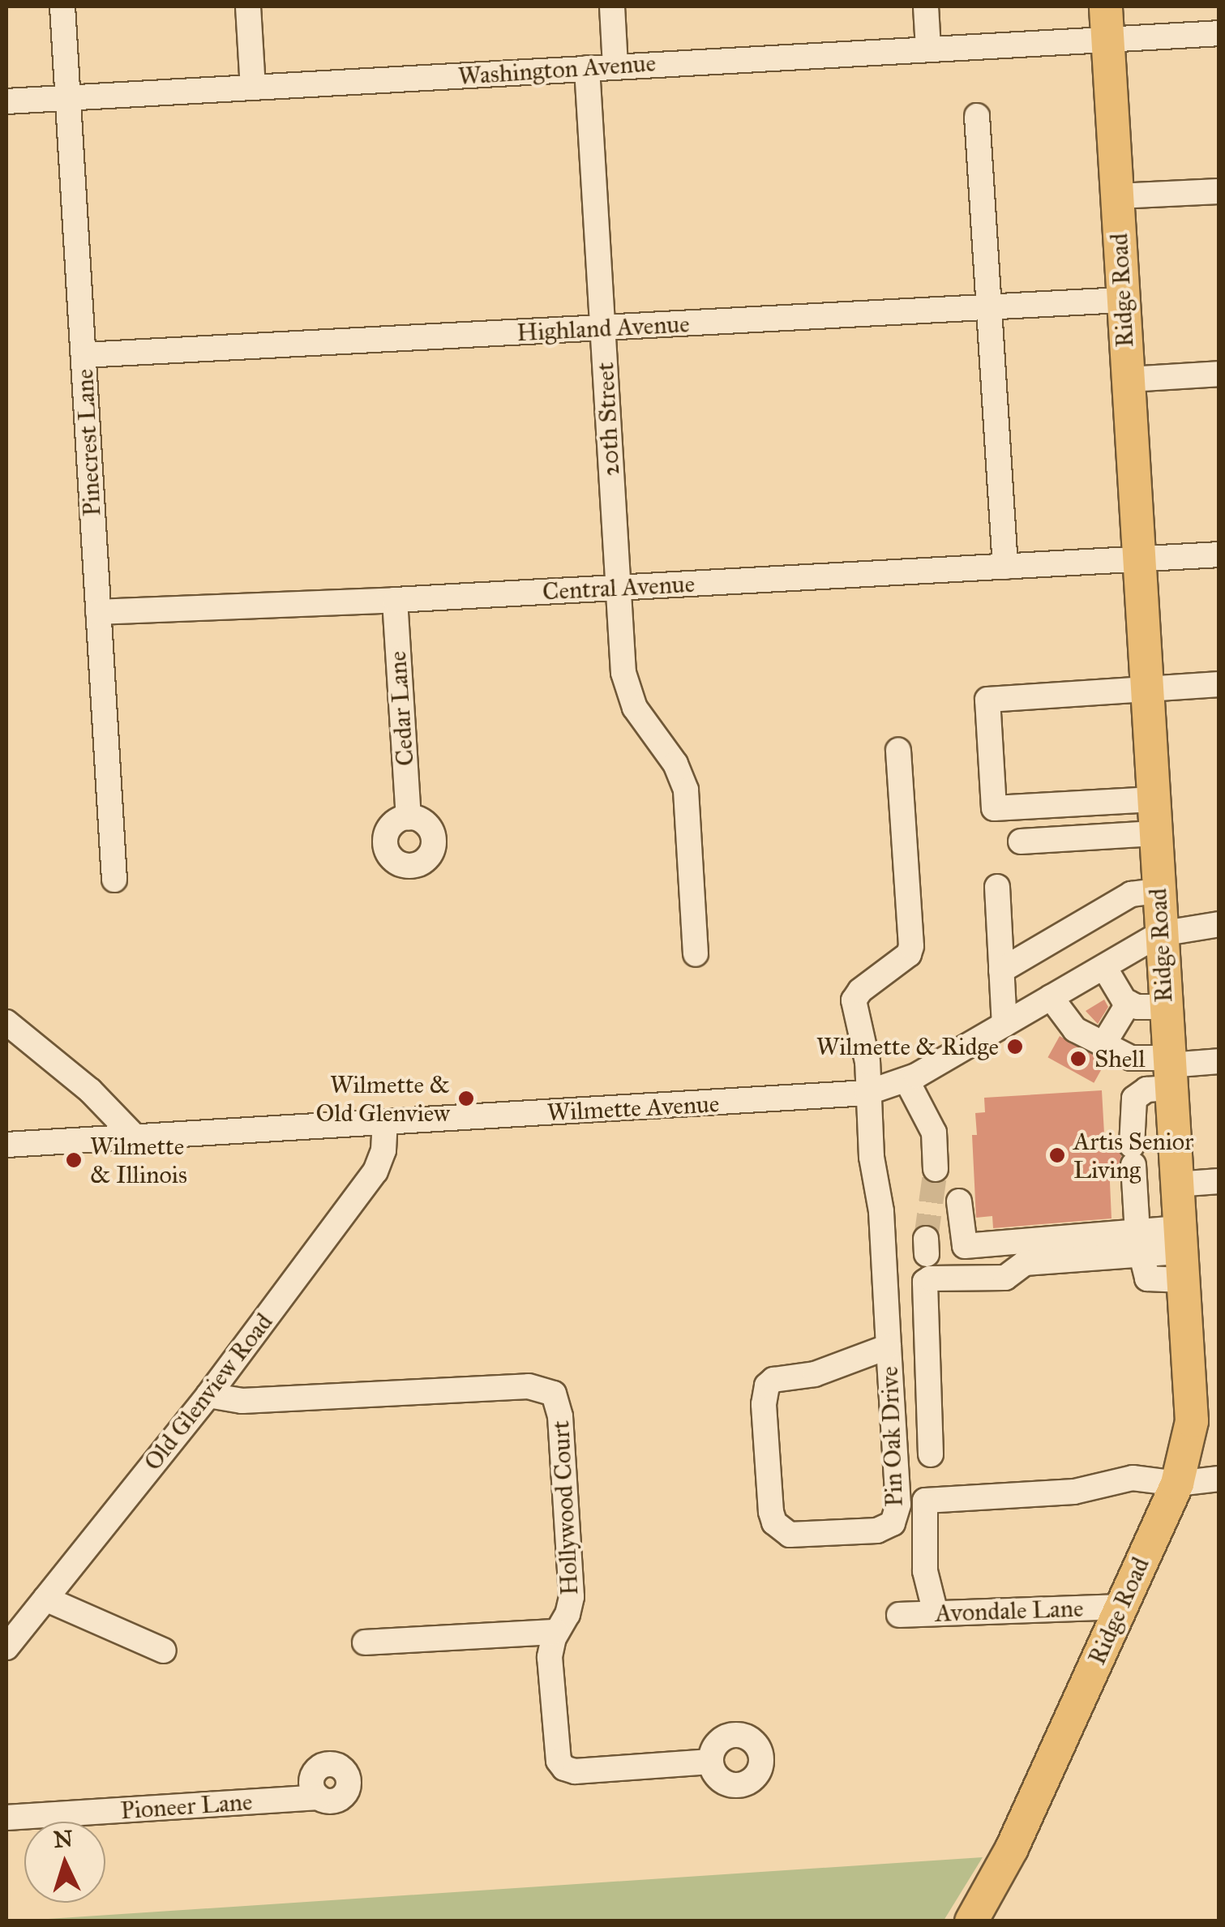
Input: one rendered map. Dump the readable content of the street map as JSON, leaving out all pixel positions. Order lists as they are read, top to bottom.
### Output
{
  "streets": {
    "main road": ["Ridge Road"],
    "street": [
      "Washington Avenue",
      "Highland Avenue",
      "20th Street",
      "Pinecrest Lane",
      "Central Avenue",
      "Cedar Lane",
      "Wilmette Avenue",
      "Old Glenview Road",
      "Pin Oak Drive",
      "Hollywood Court",
      "Avondale Lane",
      "Pioneer Lane"
    ]
  },
  "crossings": [
    ["Washington Avenue", "Ridge Road"],
    ["Washington Avenue", "20th Street"],
    ["Washington Avenue", "Pinecrest Lane"],
    ["Ridge Road", "Highland Avenue"],
    ["Ridge Road", "Central Avenue"],
    ["Ridge Road", "Wilmette Avenue"],
    ["Ridge Road", "Avondale Lane"],
    ["Highland Avenue", "20th Street"],
    ["Highland Avenue", "Pinecrest Lane"],
    ["20th Street", "Central Avenue"],
    ["Pinecrest Lane", "Central Avenue"],
    ["Central Avenue", "Cedar Lane"],
    ["Wilmette Avenue", "Old Glenview Road"],
    ["Wilmette Avenue", "Pin Oak Drive"],
    ["Old Glenview Road", "Hollywood Court"]
  ],
  "places": [
    "Wilmette & Ridge",
    "Shell",
    "Wilmette & Old Glenview",
    "Artis Senior Living",
    "Wilmette & Illinois"
  ],
  "north": "top"
}
